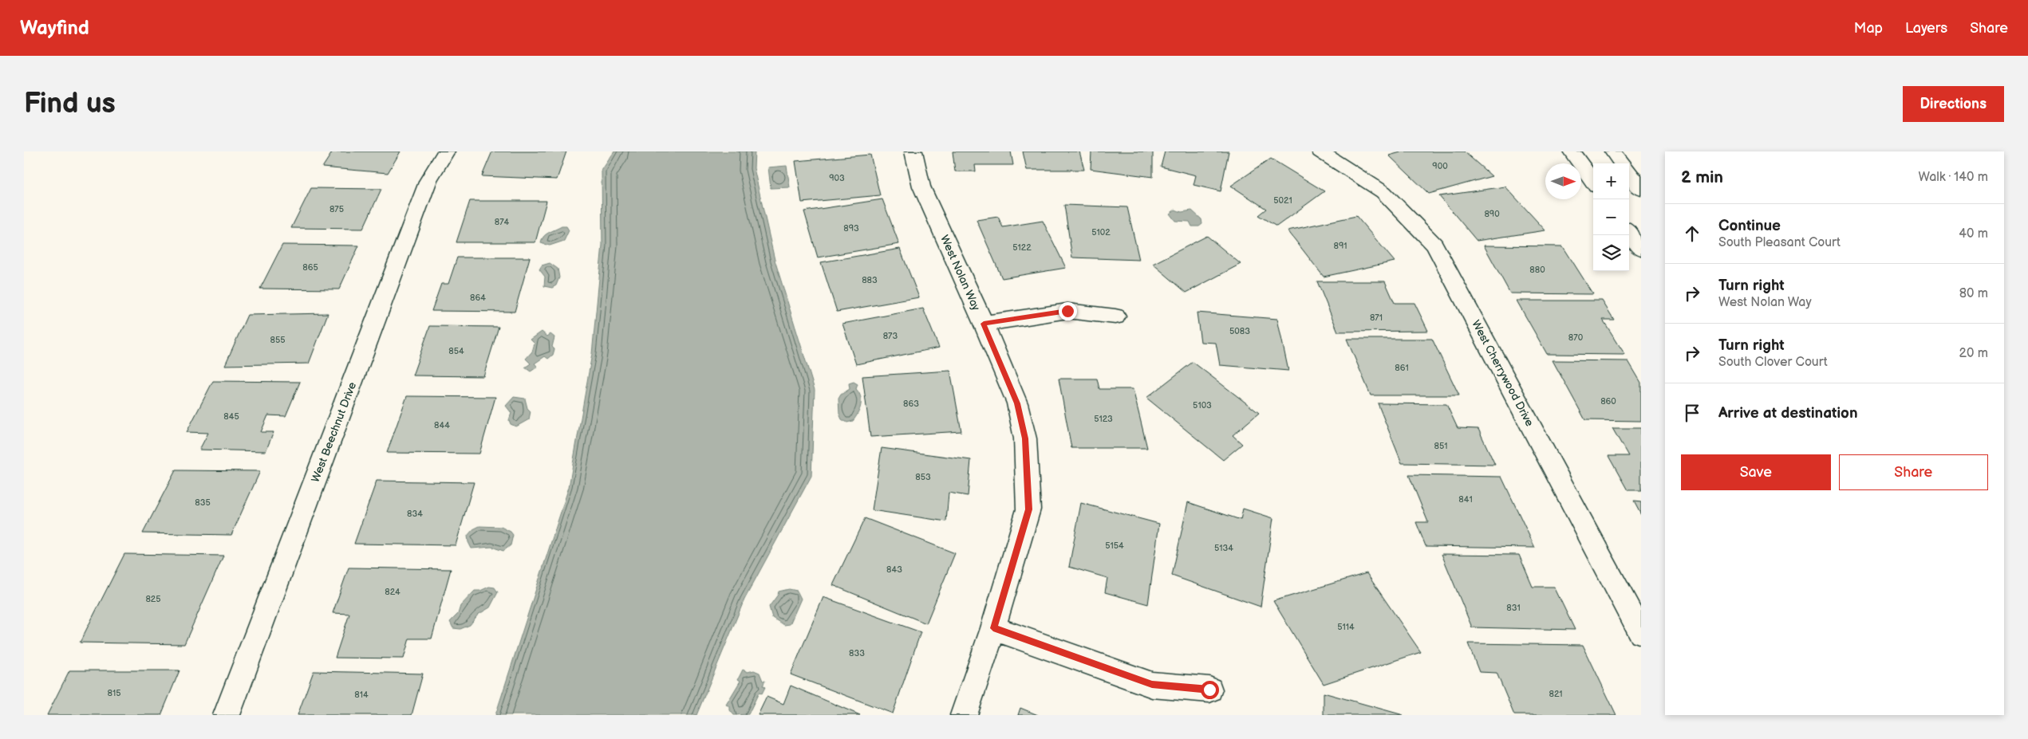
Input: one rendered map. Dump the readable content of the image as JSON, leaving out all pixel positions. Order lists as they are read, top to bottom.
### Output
{
  "streets": {
    "street": ["West Nolan Way", "West Cherrywood Drive", "West Beechnut Drive"]
  },
  "house_numbers": [
    "900",
    "903",
    "5021",
    "875",
    "890",
    "874",
    "893",
    "5102",
    "891",
    "5122",
    "865",
    "880",
    "883",
    "864",
    "871",
    "5083",
    "873",
    "870",
    "855",
    "854",
    "861",
    "860",
    "863",
    "5103",
    "845",
    "5123",
    "844",
    "851",
    "853",
    "841",
    "835",
    "834",
    "5154",
    "5134",
    "843",
    "824",
    "825",
    "831",
    "5114",
    "833",
    "815",
    "821",
    "814"
  ],
  "north": "right",
  "page": {
    "header": "Wayfind",
    "nav": ["Map", "Layers", "Share"],
    "buttons": [
      "Directions",
      ["Save", "Share"]
    ],
    "title": "Find us",
    "heading": ["2 min", "Walk · 140 m"],
    "map_buttons": ["+", "−"],
    "list": [
      ["Continue", "South Pleasant Court", "40 m"],
      ["Turn right", "West Nolan Way", "80 m"],
      ["Turn right", "South Clover Court", "20 m"],
      "Arrive at destination"
    ]
  }
}
